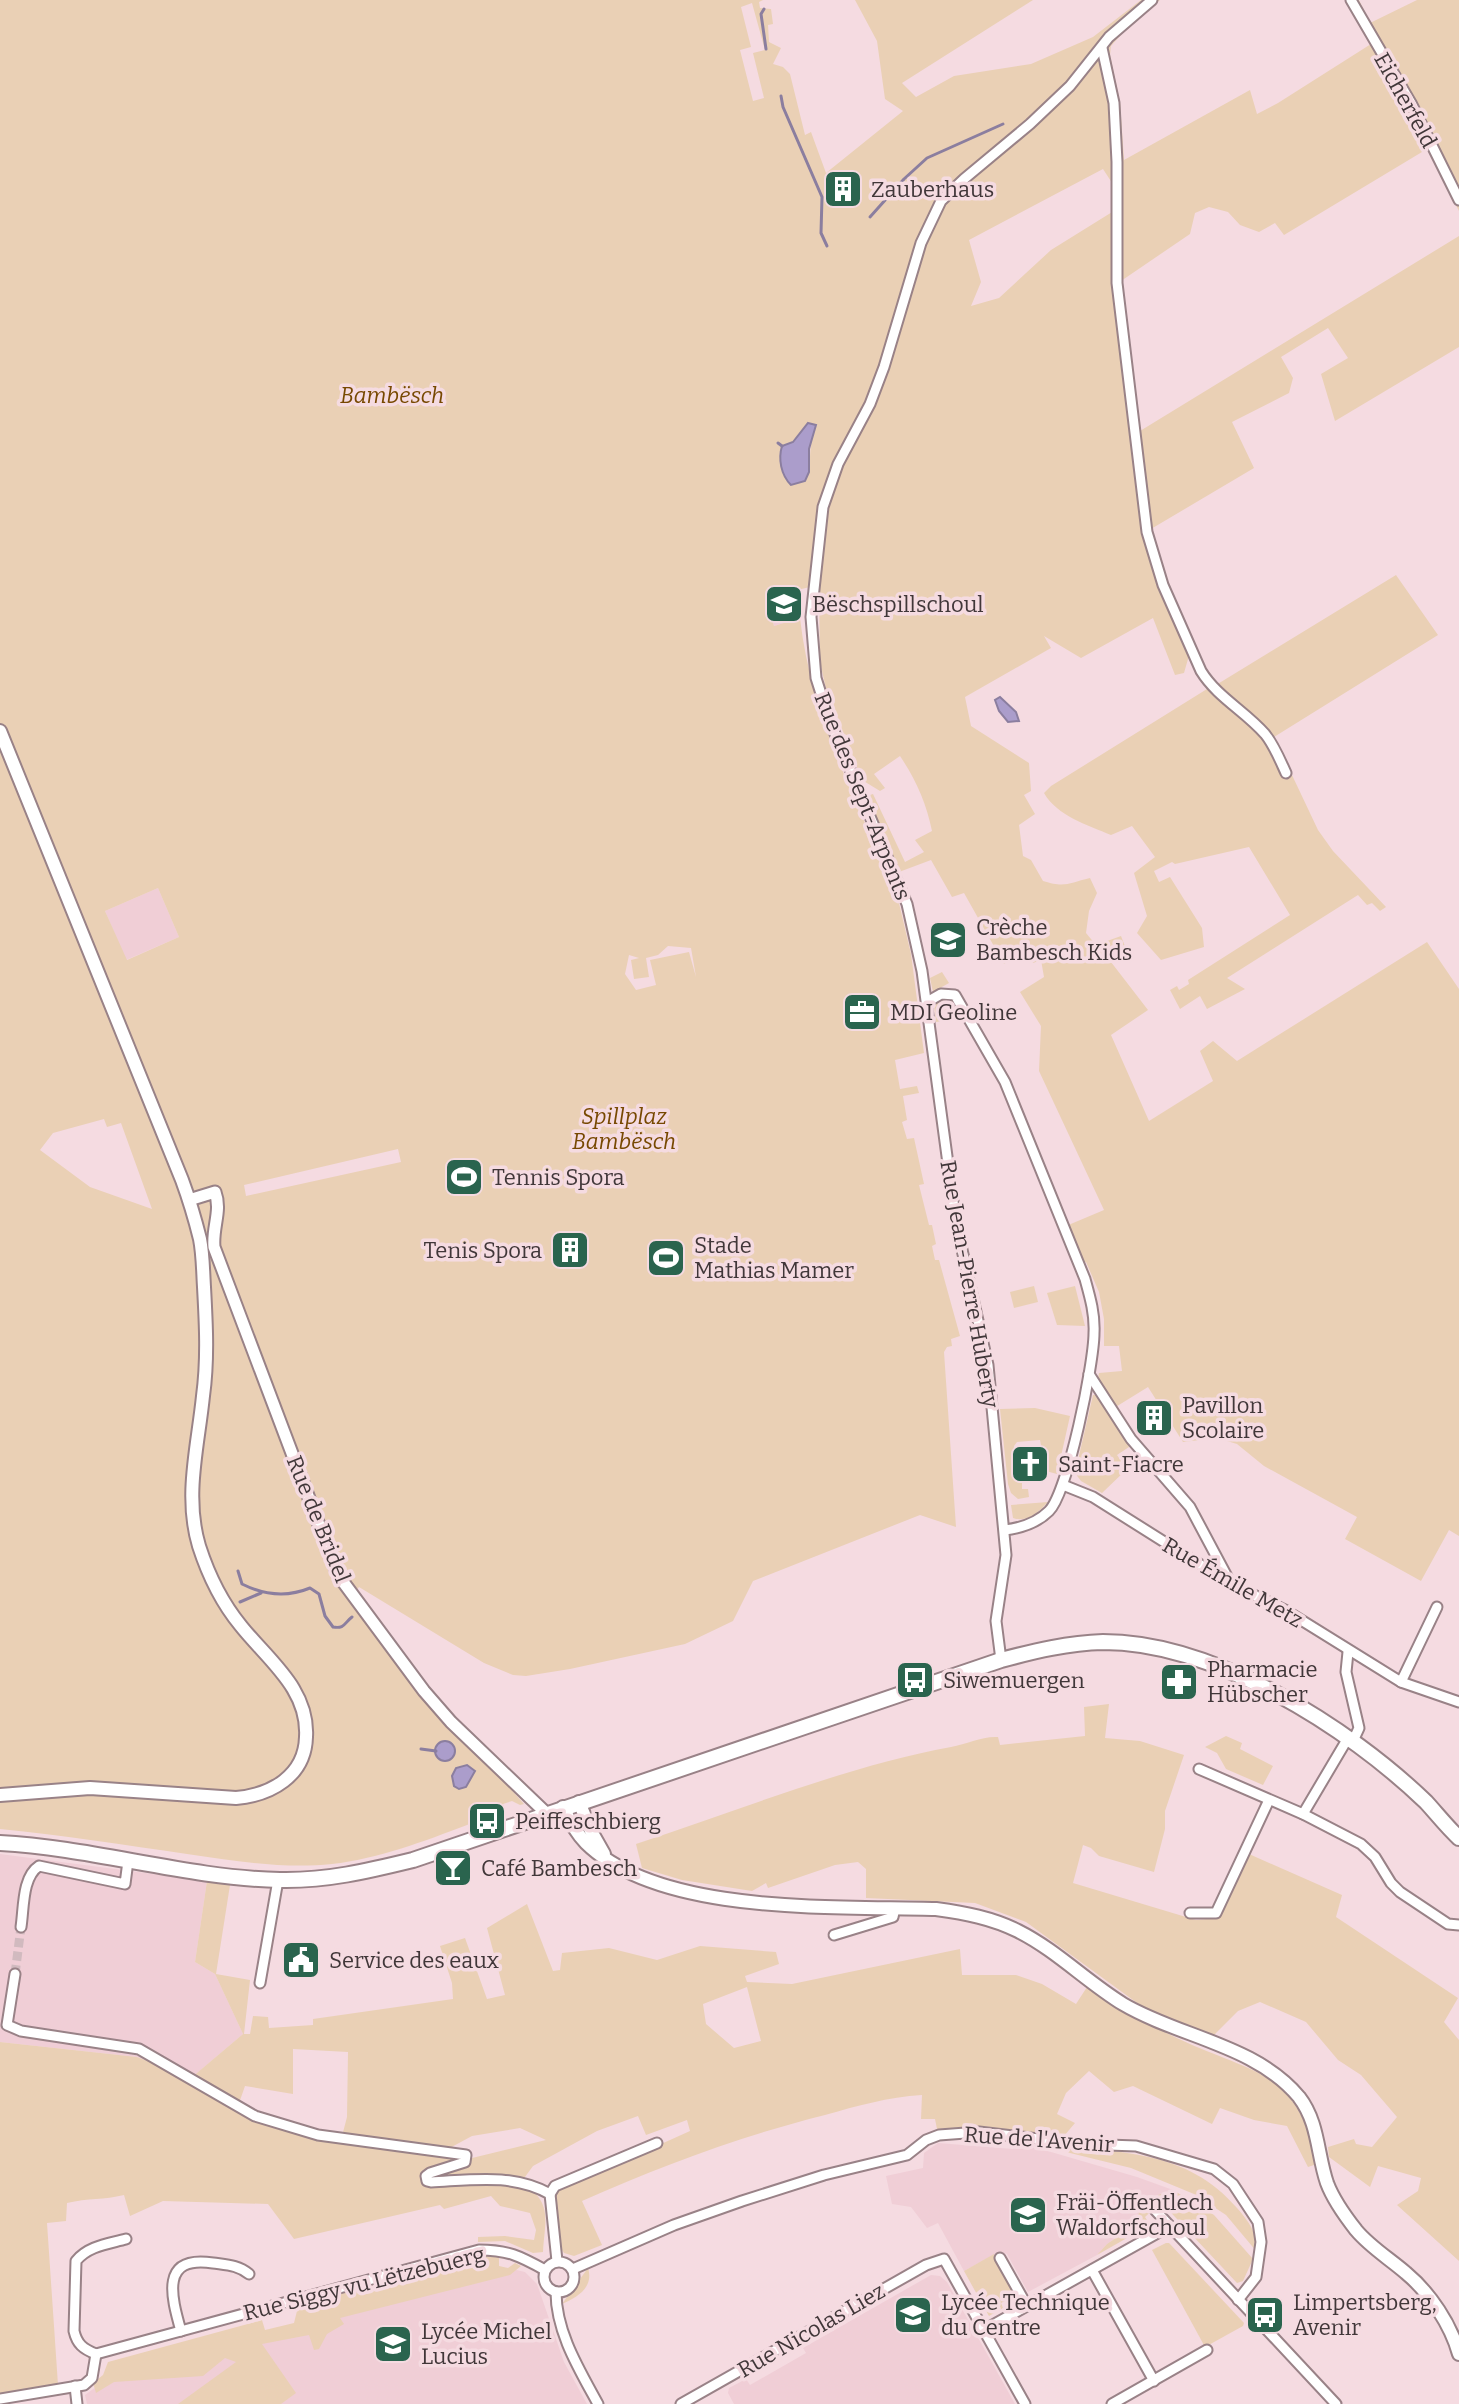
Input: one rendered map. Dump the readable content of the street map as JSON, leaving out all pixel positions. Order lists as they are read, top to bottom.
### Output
{
  "streets": {
    "street": [
      "Eicherfeld",
      "Rue des Sept-Arpents",
      "Rue Jean-Pierre Huberty",
      "Rue de Bridel",
      "Rue Émile Metz",
      "Rue de l'Avenir",
      "Rue Siggy vu Lëtzebuerg",
      "Rue Nicolas Liez"
    ]
  },
  "crossings": [
    ["Rue des Sept-Arpents", "Rue Jean-Pierre Huberty"],
    ["Rue de l'Avenir", "Rue Siggy vu Lëtzebuerg"]
  ],
  "parks": ["Bambësch", "Spillplaz Bambësch"],
  "places": {
    "building": ["Zauberhaus", "Tenis Spora", "Pavillon Scolaire"],
    "school or university": [
      "Bëschspillschoul",
      "Crèche Bambesch Kids",
      "Fräi-Öffentlech Waldorfschoul",
      "Lycée Technique du Centre",
      "Lycée Michel Lucius"
    ],
    "office": ["MDI Geoline"],
    "sports": ["Tennis Spora", "Stade Mathias Mamer"],
    "church": ["Saint-Fiacre"],
    "bus stop": ["Siwemuergen", "Peiffeschbierg", "Limpertsberg, Avenir"],
    "pharmacy": ["Pharmacie Hübscher"],
    "bar": ["Café Bambesch"],
    "public building": ["Service des eaux"]
  }
}
